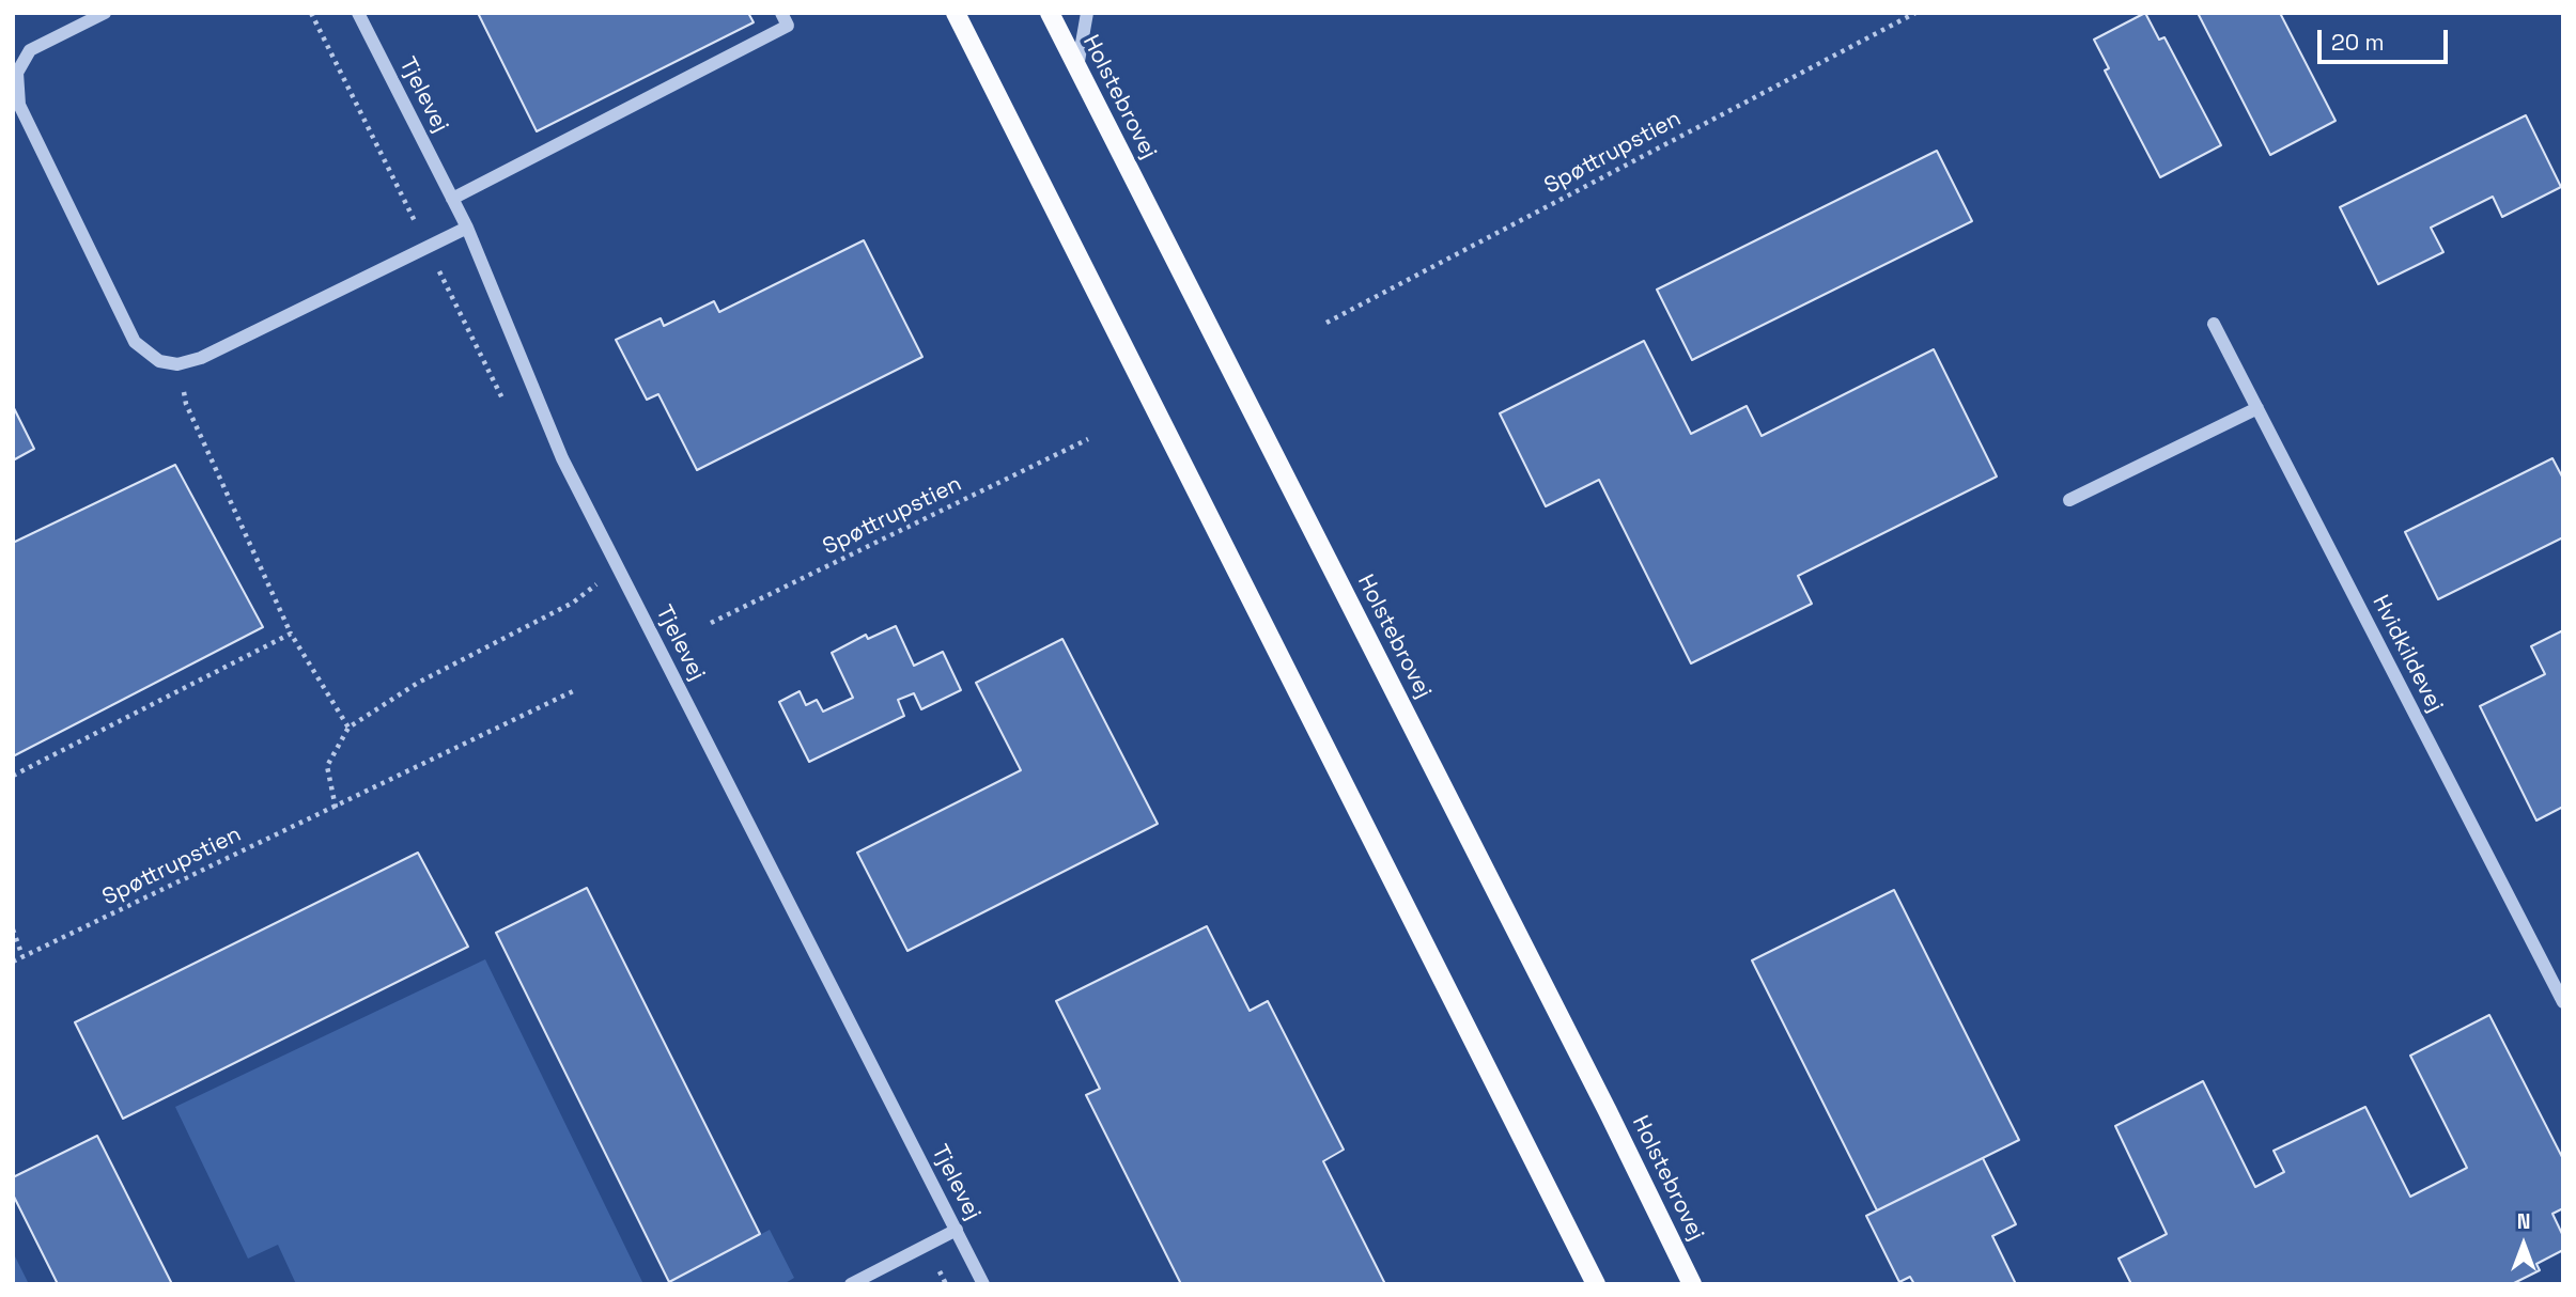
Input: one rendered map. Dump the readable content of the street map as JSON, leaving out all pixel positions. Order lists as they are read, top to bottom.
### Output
{
  "streets": {
    "main road": ["Holstebrovej"],
    "street": ["Tjelevej", "Hvidkildevej"],
    "path": ["Spøttrupstien"]
  },
  "scale_bar": "20 m",
  "north": "top"
}
